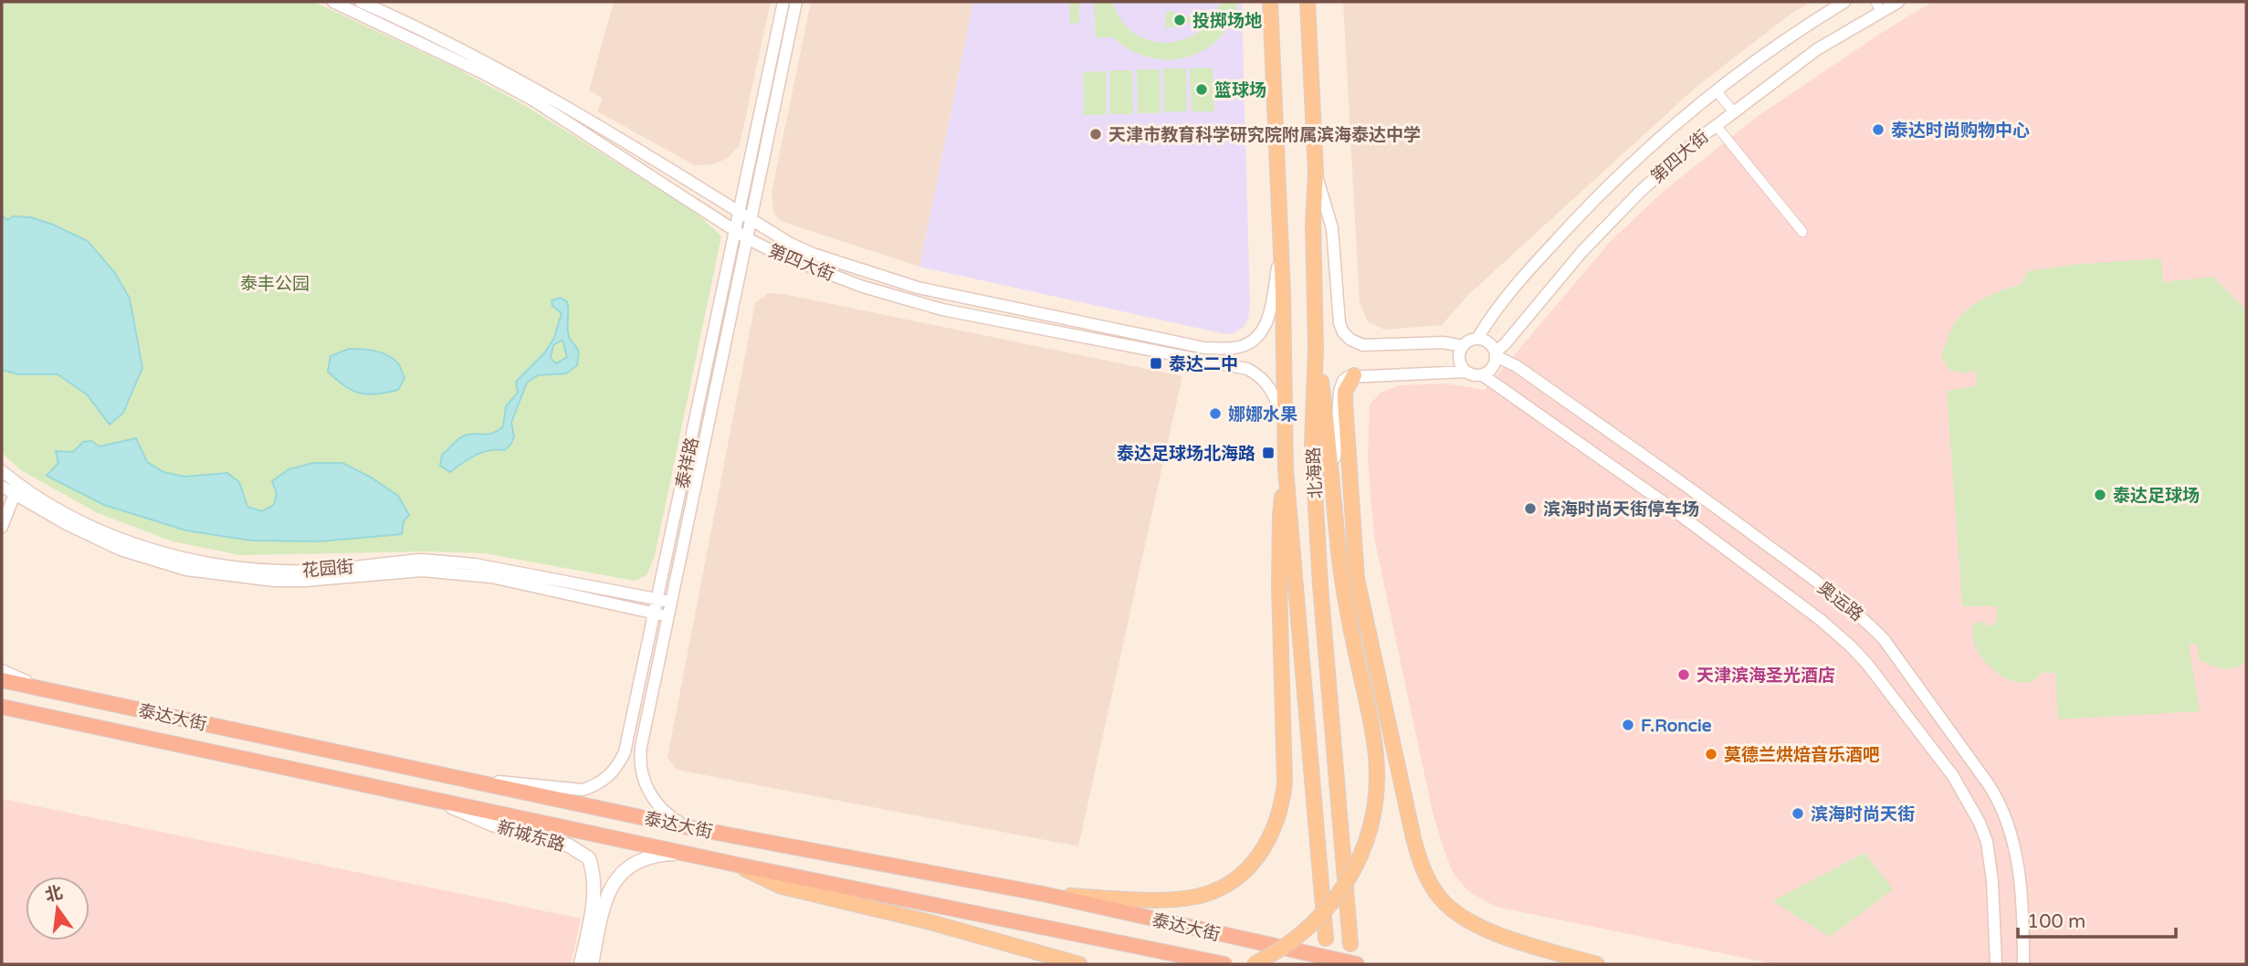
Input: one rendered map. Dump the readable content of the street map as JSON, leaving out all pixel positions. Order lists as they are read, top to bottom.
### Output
{
  "streets": {
    "highway": ["泰达大街"],
    "main road": ["北海路", "新城东路"],
    "street": [
      "第四大街",
      "泰祥路",
      "花园街",
      "奥运路"
    ]
  },
  "crossings": [
    ["第四大街", "泰祥路"],
    ["第四大街", "北海路"],
    ["第四大街", "奥运路"],
    ["泰祥路", "花园街"],
    ["泰祥路", "泰达大街"],
    ["泰达大街", "新城东路"]
  ],
  "parks": ["泰丰公园"],
  "places": {
    "other": [
      "投掷场地",
      "篮球场",
      "泰达时尚购物中心",
      "天津市教育科学研究院附属滨海泰达中学",
      "娜娜水果",
      "泰达足球场",
      "滨海时尚天街停车场",
      "天津滨海圣光酒店",
      "F.Roncie",
      "莫德兰烘焙音乐酒吧",
      "滨海时尚天街"
    ],
    "transit": ["泰达二中", "泰达足球场北海路"]
  },
  "scale_bar": "100 m",
  "north": "top"
}
